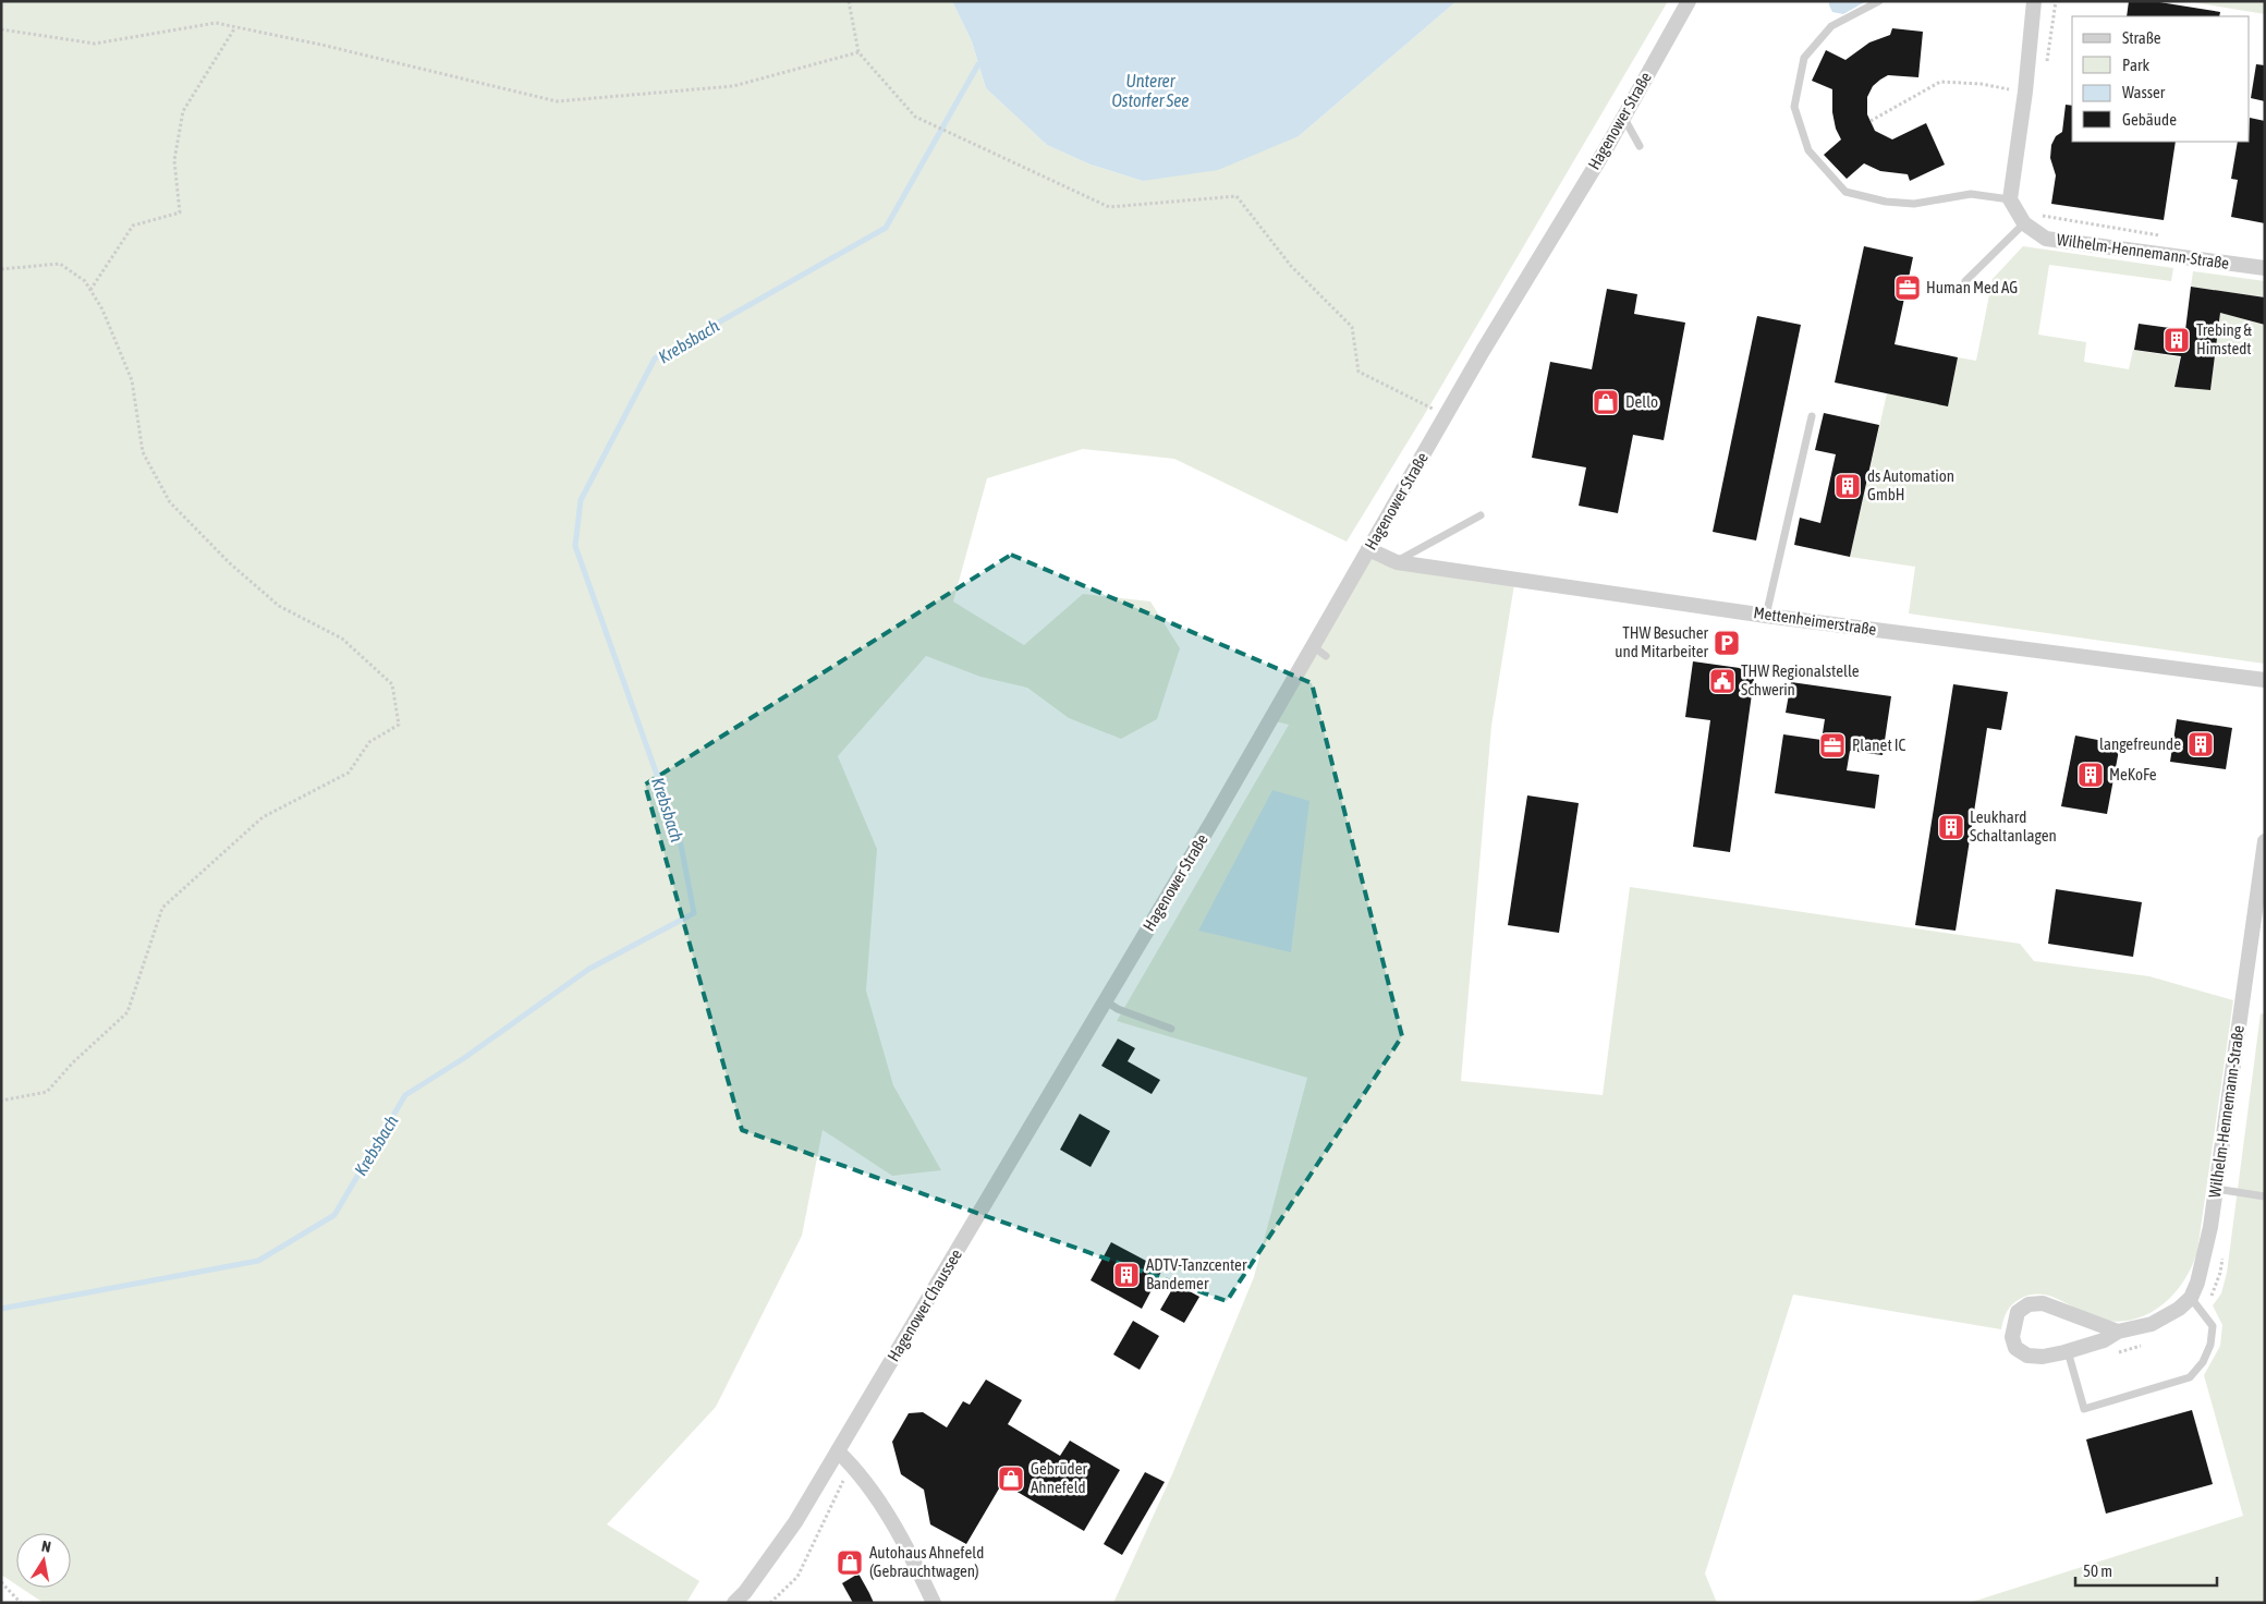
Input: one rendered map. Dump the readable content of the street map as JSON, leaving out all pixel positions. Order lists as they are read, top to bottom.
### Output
{
  "streets": {
    "street": [
      "Hagenower Straße",
      "Wilhelm-Hennemann-Straße",
      "Mettenheimerstraße",
      "Hagenower Chaussee"
    ]
  },
  "crossings": [
    ["Hagenower Straße", "Mettenheimerstraße"],
    ["Hagenower Straße", "Hagenower Chaussee"]
  ],
  "water": ["Unterer Ostorfer See", "Krebsbach"],
  "places": {
    "office": ["Human Med AG", "Planet IC"],
    "building": [
      "Trebing & Himstedt",
      "ds Automation GmbH",
      "langefreunde",
      "MeKoFe",
      "Leukhard Schaltanlagen",
      "ADTV-Tanzcenter Bandemer"
    ],
    "shop": ["Dello", "Gebrüder Ahnefeld", "Autohaus Ahnefeld (Gebrauchtwagen)"],
    "parking": ["THW Besucher und Mitarbeiter"],
    "public building": ["THW Regionalstelle Schwerin"]
  },
  "legend": [
    "Straße",
    "Park",
    "Wasser",
    "Gebäude"
  ],
  "scale_bar": "50 m",
  "north": "top"
}
